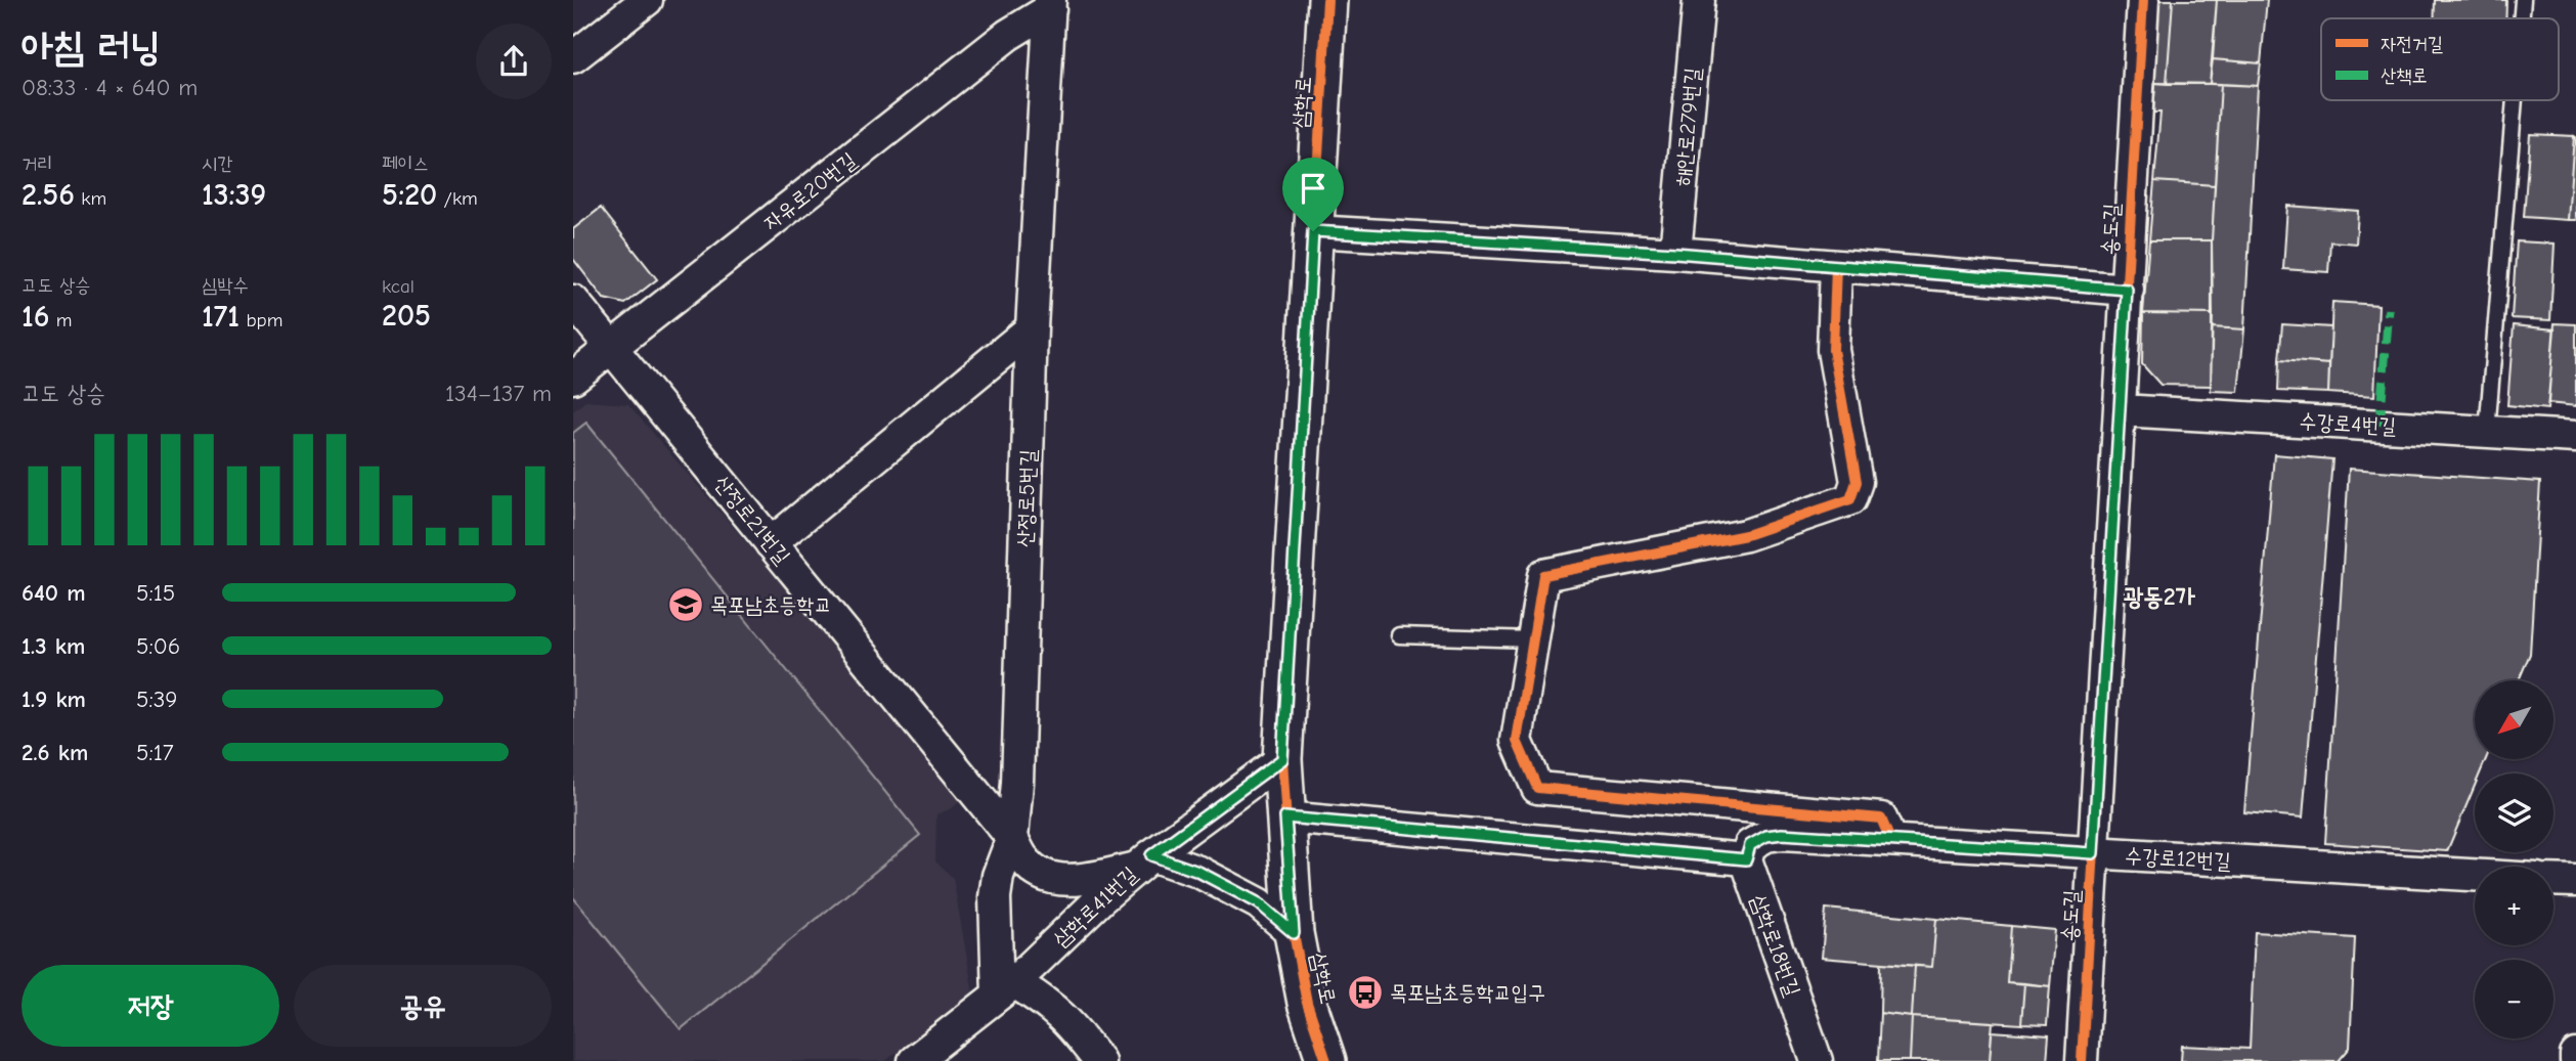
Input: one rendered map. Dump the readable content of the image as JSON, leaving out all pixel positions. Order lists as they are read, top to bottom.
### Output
{
  "streets": {
    "street": [
      "삼학로",
      "해안로279번길",
      "자유로20번길",
      "송도길",
      "수강로4번길",
      "산정로5번길",
      "산정로21번길",
      "수강로12번길",
      "삼학로41번길",
      "삼학로18번길"
    ]
  },
  "crossings": [
    ["삼학로", "삼학로41번길"],
    ["자유로20번길", "산정로5번길"],
    ["자유로20번길", "산정로21번길"],
    ["송도길", "수강로4번길"],
    ["송도길", "수강로12번길"],
    ["산정로5번길", "산정로21번길"],
    ["산정로5번길", "삼학로41번길"],
    ["산정로21번길", "삼학로41번길"],
    ["수강로12번길", "삼학로18번길"]
  ],
  "districts": ["광동2가"],
  "places": {
    "school or university": ["목포남초등학교"],
    "bus stop": ["목포남초등학교입구"]
  },
  "legend": ["자전거길", "산책로"],
  "north": "bottom left",
  "page": {
    "heading": ["아침 러닝", "08:33 · 4 × 640 m"],
    "stats": [
      ["거리", "2.56 km"],
      ["시간", "13:39"],
      ["페이스", "5:20 /km"],
      ["고도 상승", "16 m"],
      ["심박수", "171 bpm"],
      ["kcal", "205"]
    ],
    "chart": ["고도 상승", "134–137 m"],
    "list": [
      {
        "name": "640 m",
        "note": "5:15"
      },
      {
        "name": "1.3 km",
        "note": "5:06"
      },
      {
        "name": "1.9 km",
        "note": "5:39"
      },
      {
        "name": "2.6 km",
        "note": "5:17"
      }
    ],
    "map_buttons": ["+", "−"],
    "buttons": ["저장", "공유"]
  }
}
